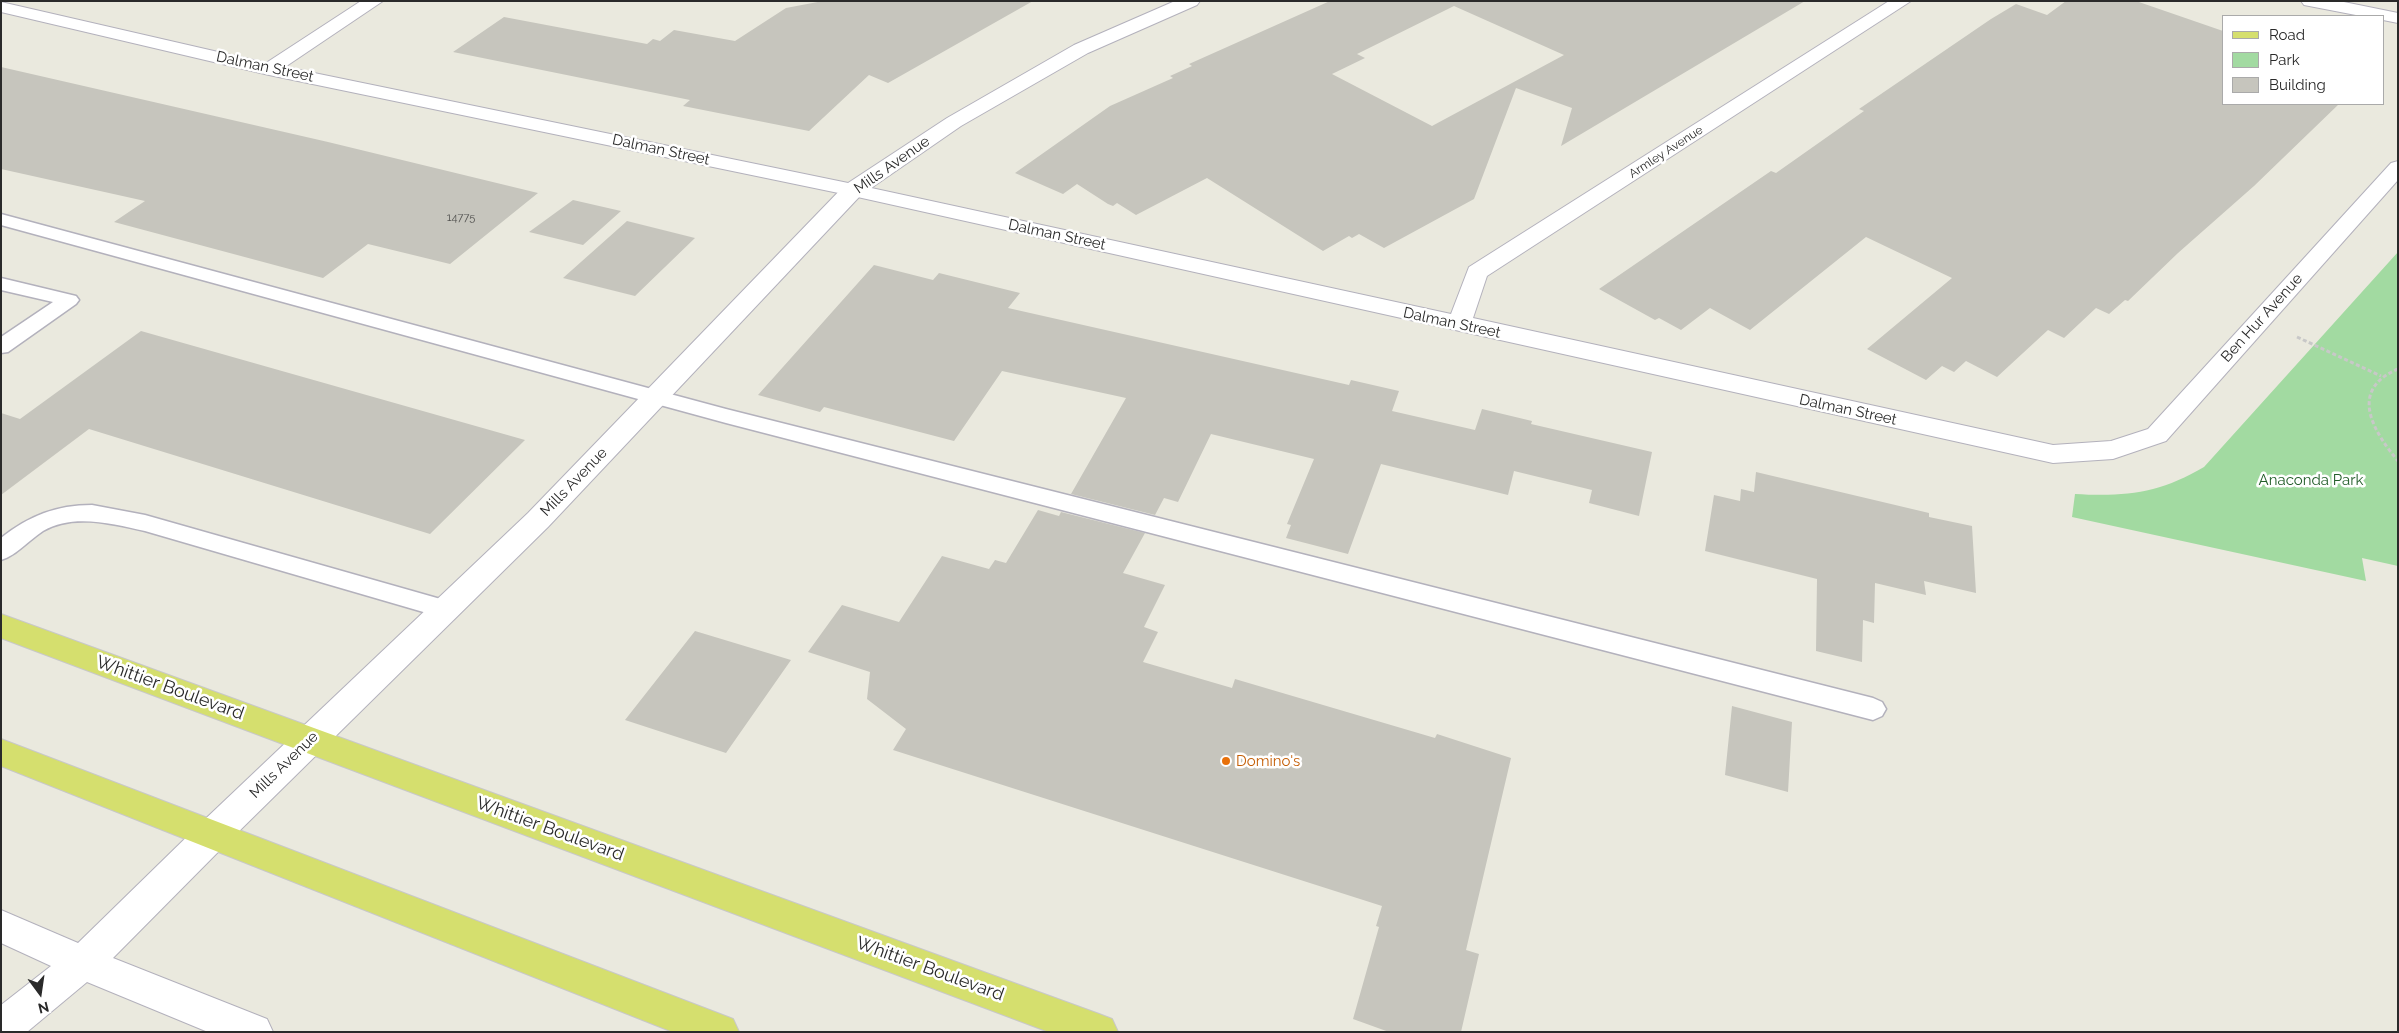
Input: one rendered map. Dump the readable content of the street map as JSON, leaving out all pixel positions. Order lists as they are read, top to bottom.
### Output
{
  "streets": {
    "main road": ["Whittier Boulevard"],
    "street": [
      "Dalman Street",
      "Armley Avenue",
      "Mills Avenue",
      "Ben Hur Avenue"
    ]
  },
  "crossings": [
    ["Dalman Street", "Armley Avenue"],
    ["Dalman Street", "Mills Avenue"],
    ["Dalman Street", "Ben Hur Avenue"],
    ["Mills Avenue", "Whittier Boulevard"]
  ],
  "parks": ["Anaconda Park"],
  "places": ["Domino's"],
  "house_numbers": ["14775"],
  "legend": ["Road", "Park", "Building"],
  "north": "bottom"
}
